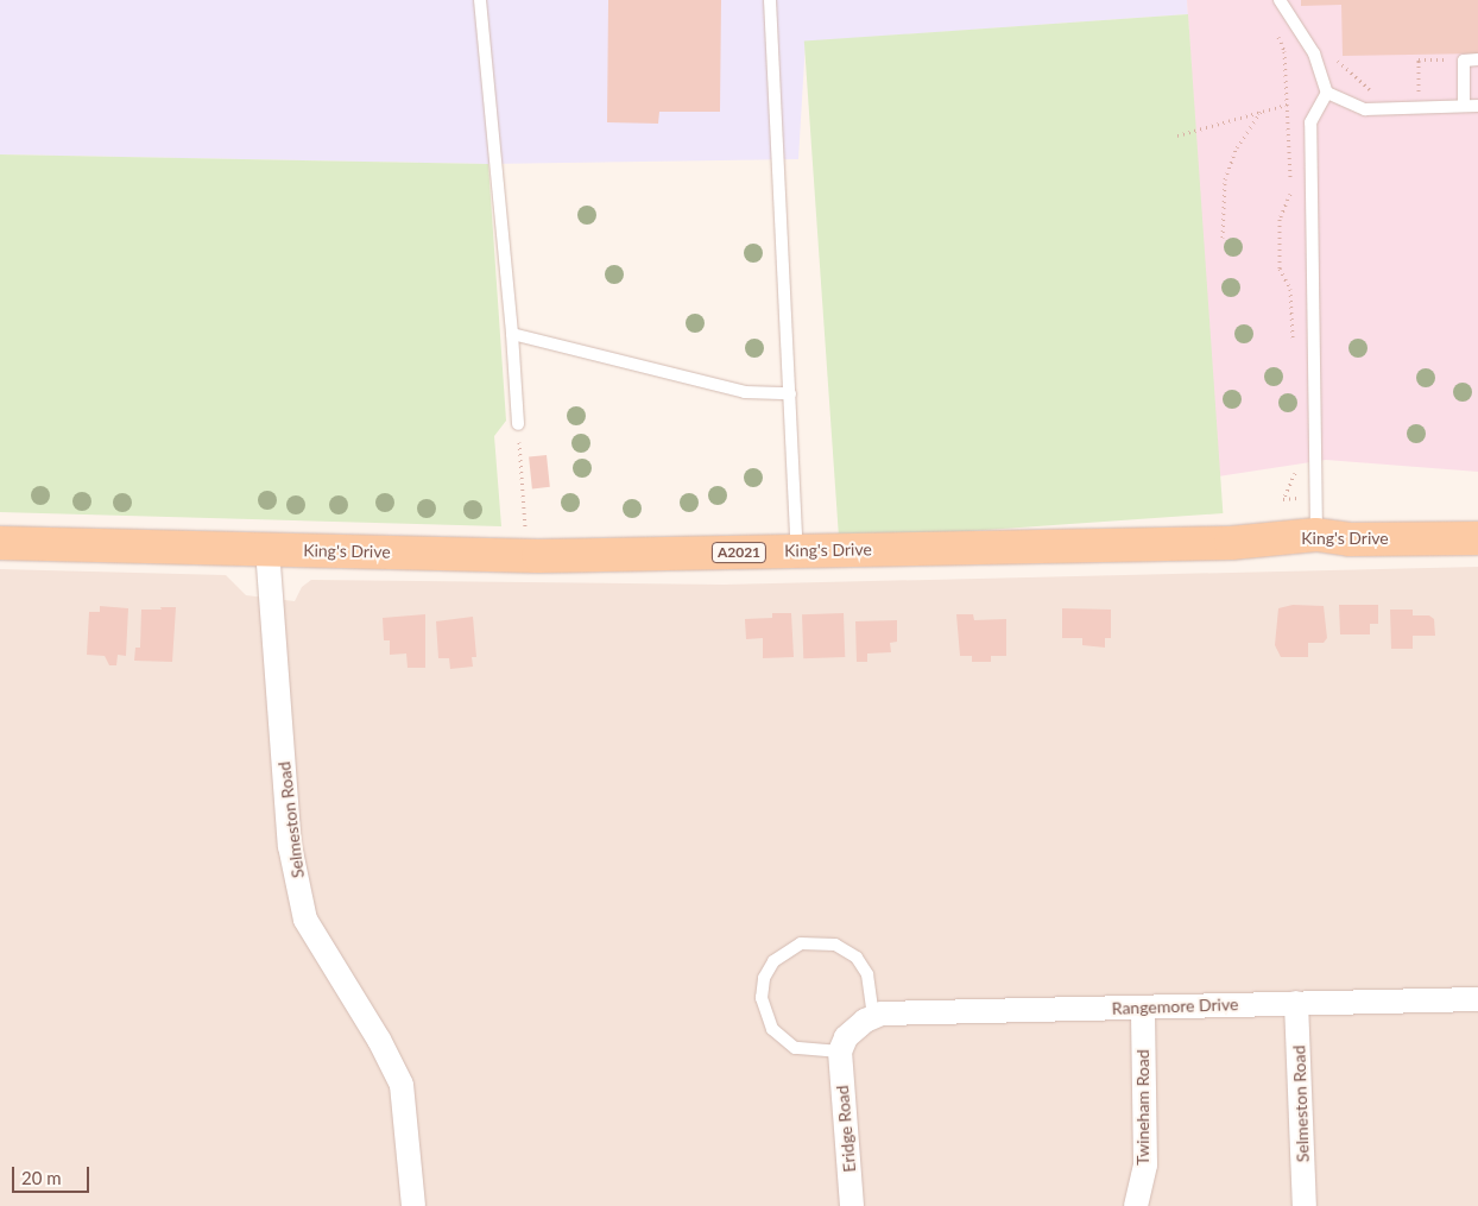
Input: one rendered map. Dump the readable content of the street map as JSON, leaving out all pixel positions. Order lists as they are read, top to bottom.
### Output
{
  "streets": {
    "main road": ["King's Drive", "A2021"],
    "street": [
      "Selmeston Road",
      "Rangemore Drive",
      "Twineham Road",
      "Eridge Road"
    ]
  },
  "crossings": [
    ["King's Drive", "Selmeston Road"],
    ["Selmeston Road", "Rangemore Drive"],
    ["Rangemore Drive", "Twineham Road"],
    ["Rangemore Drive", "Eridge Road"]
  ],
  "scale_bar": "20 m"
}
